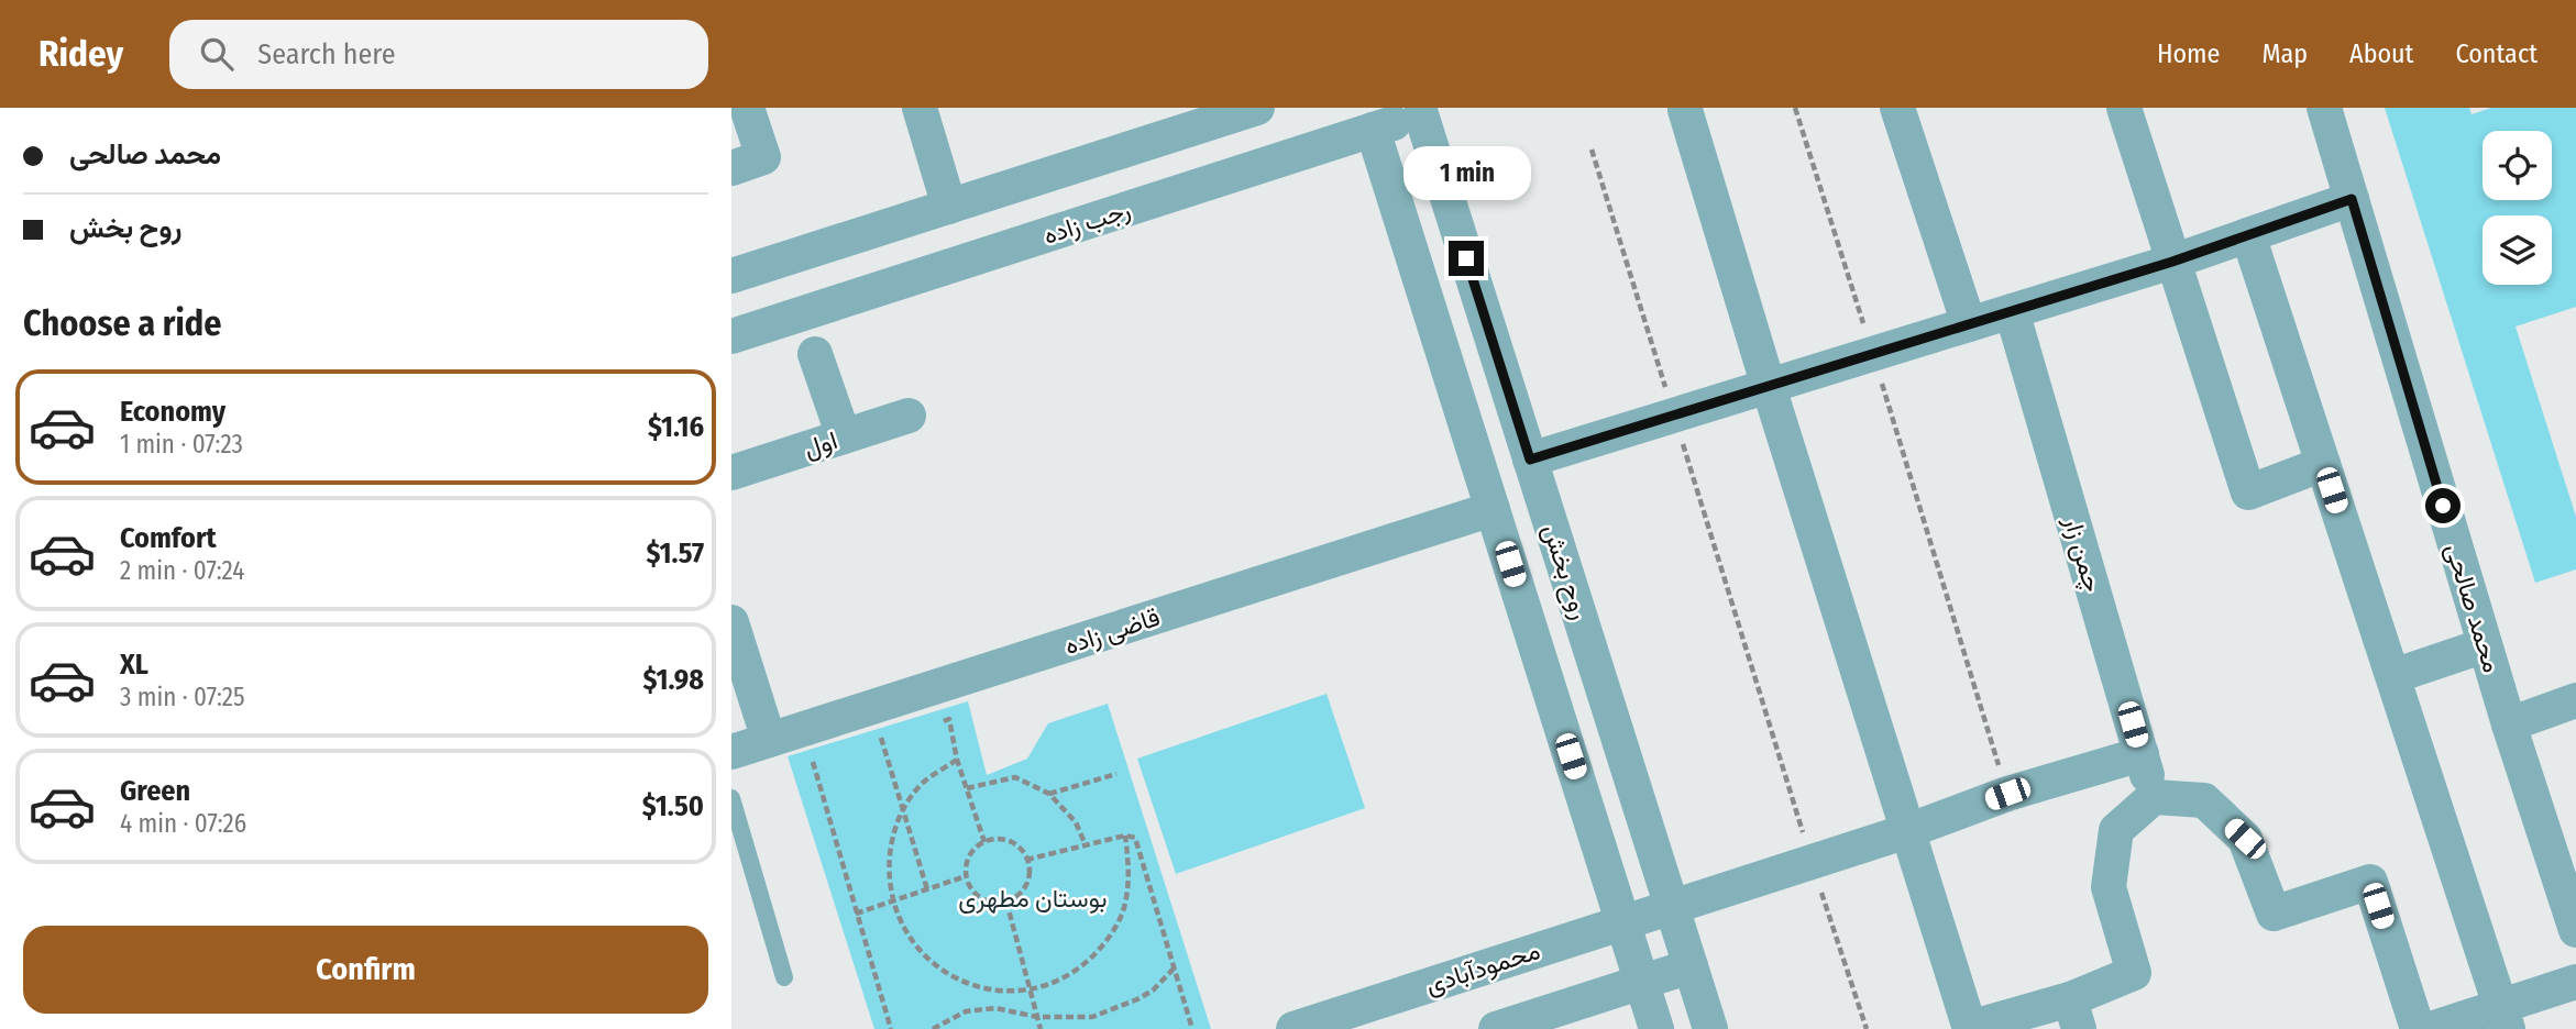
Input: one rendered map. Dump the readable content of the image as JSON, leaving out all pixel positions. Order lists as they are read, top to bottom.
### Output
{
  "streets": {
    "street": [
      "رجب زاده",
      "اول",
      "چمن زار",
      "روح بخش",
      "محمد صالحی",
      "قاضی زاده",
      "محمودآبادی"
    ]
  },
  "crossings": [
    ["رجب زاده", "روح بخش"],
    ["چمن زار", "محمودآبادی"],
    ["روح بخش", "قاضی زاده"],
    ["روح بخش", "محمودآبادی"]
  ],
  "parks": ["بوستان مطهری"],
  "page": {
    "header": "Ridey",
    "search": "Search here",
    "nav": [
      "Home",
      "Map",
      "About",
      "Contact"
    ],
    "banner": ["محمد صالحی", "روح بخش"],
    "bubble": "1 min",
    "heading": "Choose a ride",
    "list": [
      {
        "name": "Economy",
        "note": "1 min · 07:23",
        "value": "$1.16"
      },
      {
        "name": "Comfort",
        "note": "2 min · 07:24",
        "value": "$1.57"
      },
      {
        "name": "XL",
        "note": "3 min · 07:25",
        "value": "$1.98"
      },
      {
        "name": "Green",
        "note": "4 min · 07:26",
        "value": "$1.50"
      }
    ],
    "buttons": "Confirm"
  }
}
